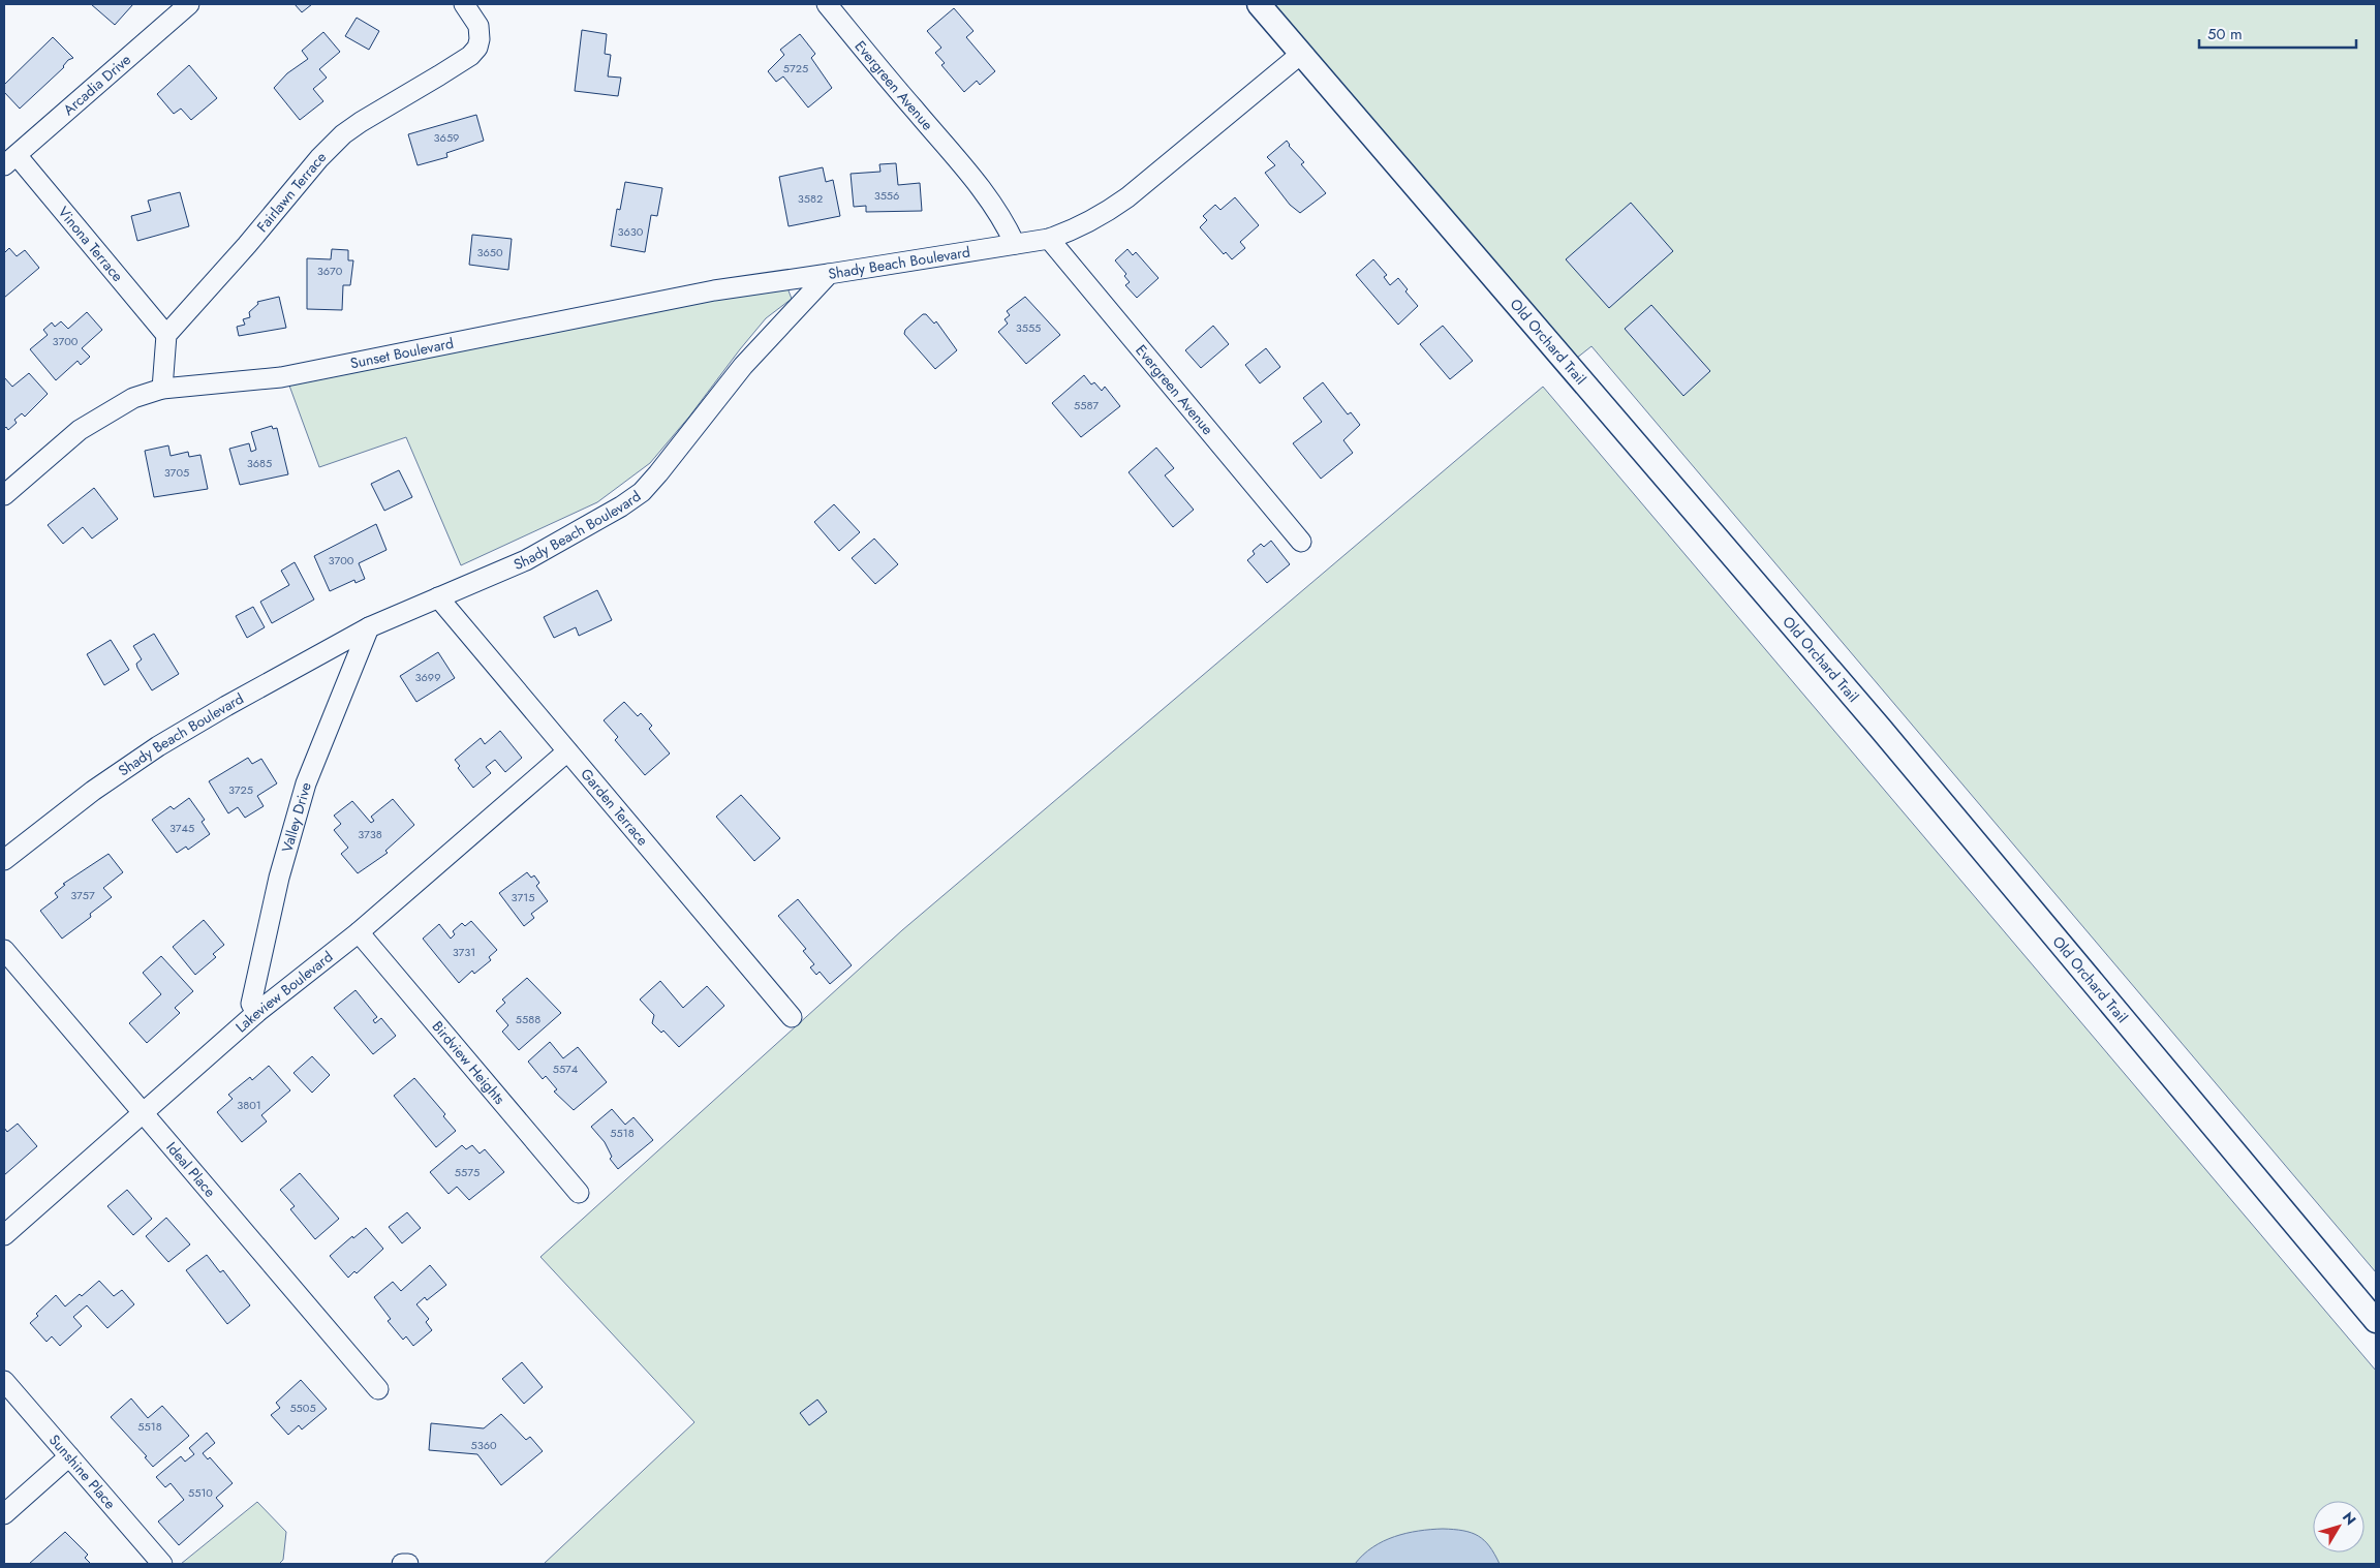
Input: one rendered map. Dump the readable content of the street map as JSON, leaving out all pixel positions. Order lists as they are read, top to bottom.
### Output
{
  "streets": {
    "street": [
      "Arcadia Drive",
      "Evergreen Avenue",
      "Fairlawn Terrace",
      "Vinona Terrace",
      "Shady Beach Boulevard",
      "Old Orchard Trail",
      "Sunset Boulevard",
      "Garden Terrace",
      "Valley Drive",
      "Lakeview Boulevard",
      "Birdview Heights",
      "Ideal Place",
      "Sunshine Place"
    ]
  },
  "crossings": [
    ["Arcadia Drive", "Vinona Terrace"],
    ["Evergreen Avenue", "Shady Beach Boulevard"],
    ["Fairlawn Terrace", "Vinona Terrace"],
    ["Shady Beach Boulevard", "Old Orchard Trail"],
    ["Shady Beach Boulevard", "Sunset Boulevard"],
    ["Shady Beach Boulevard", "Garden Terrace"],
    ["Shady Beach Boulevard", "Valley Drive"],
    ["Garden Terrace", "Lakeview Boulevard"],
    ["Valley Drive", "Lakeview Boulevard"],
    ["Lakeview Boulevard", "Birdview Heights"],
    ["Lakeview Boulevard", "Ideal Place"]
  ],
  "house_numbers": [
    "5725",
    "3659",
    "3556",
    "3582",
    "3630",
    "3650",
    "3670",
    "3555",
    "3700",
    "5587",
    "3685",
    "3705",
    "3700",
    "3699",
    "3725",
    "3745",
    "3738",
    "3757",
    "3715",
    "3731",
    "5588",
    "5574",
    "3801",
    "5518",
    "5575",
    "5505",
    "5518",
    "5360",
    "5510"
  ],
  "scale_bar": "50 m",
  "north": "top right"
}
